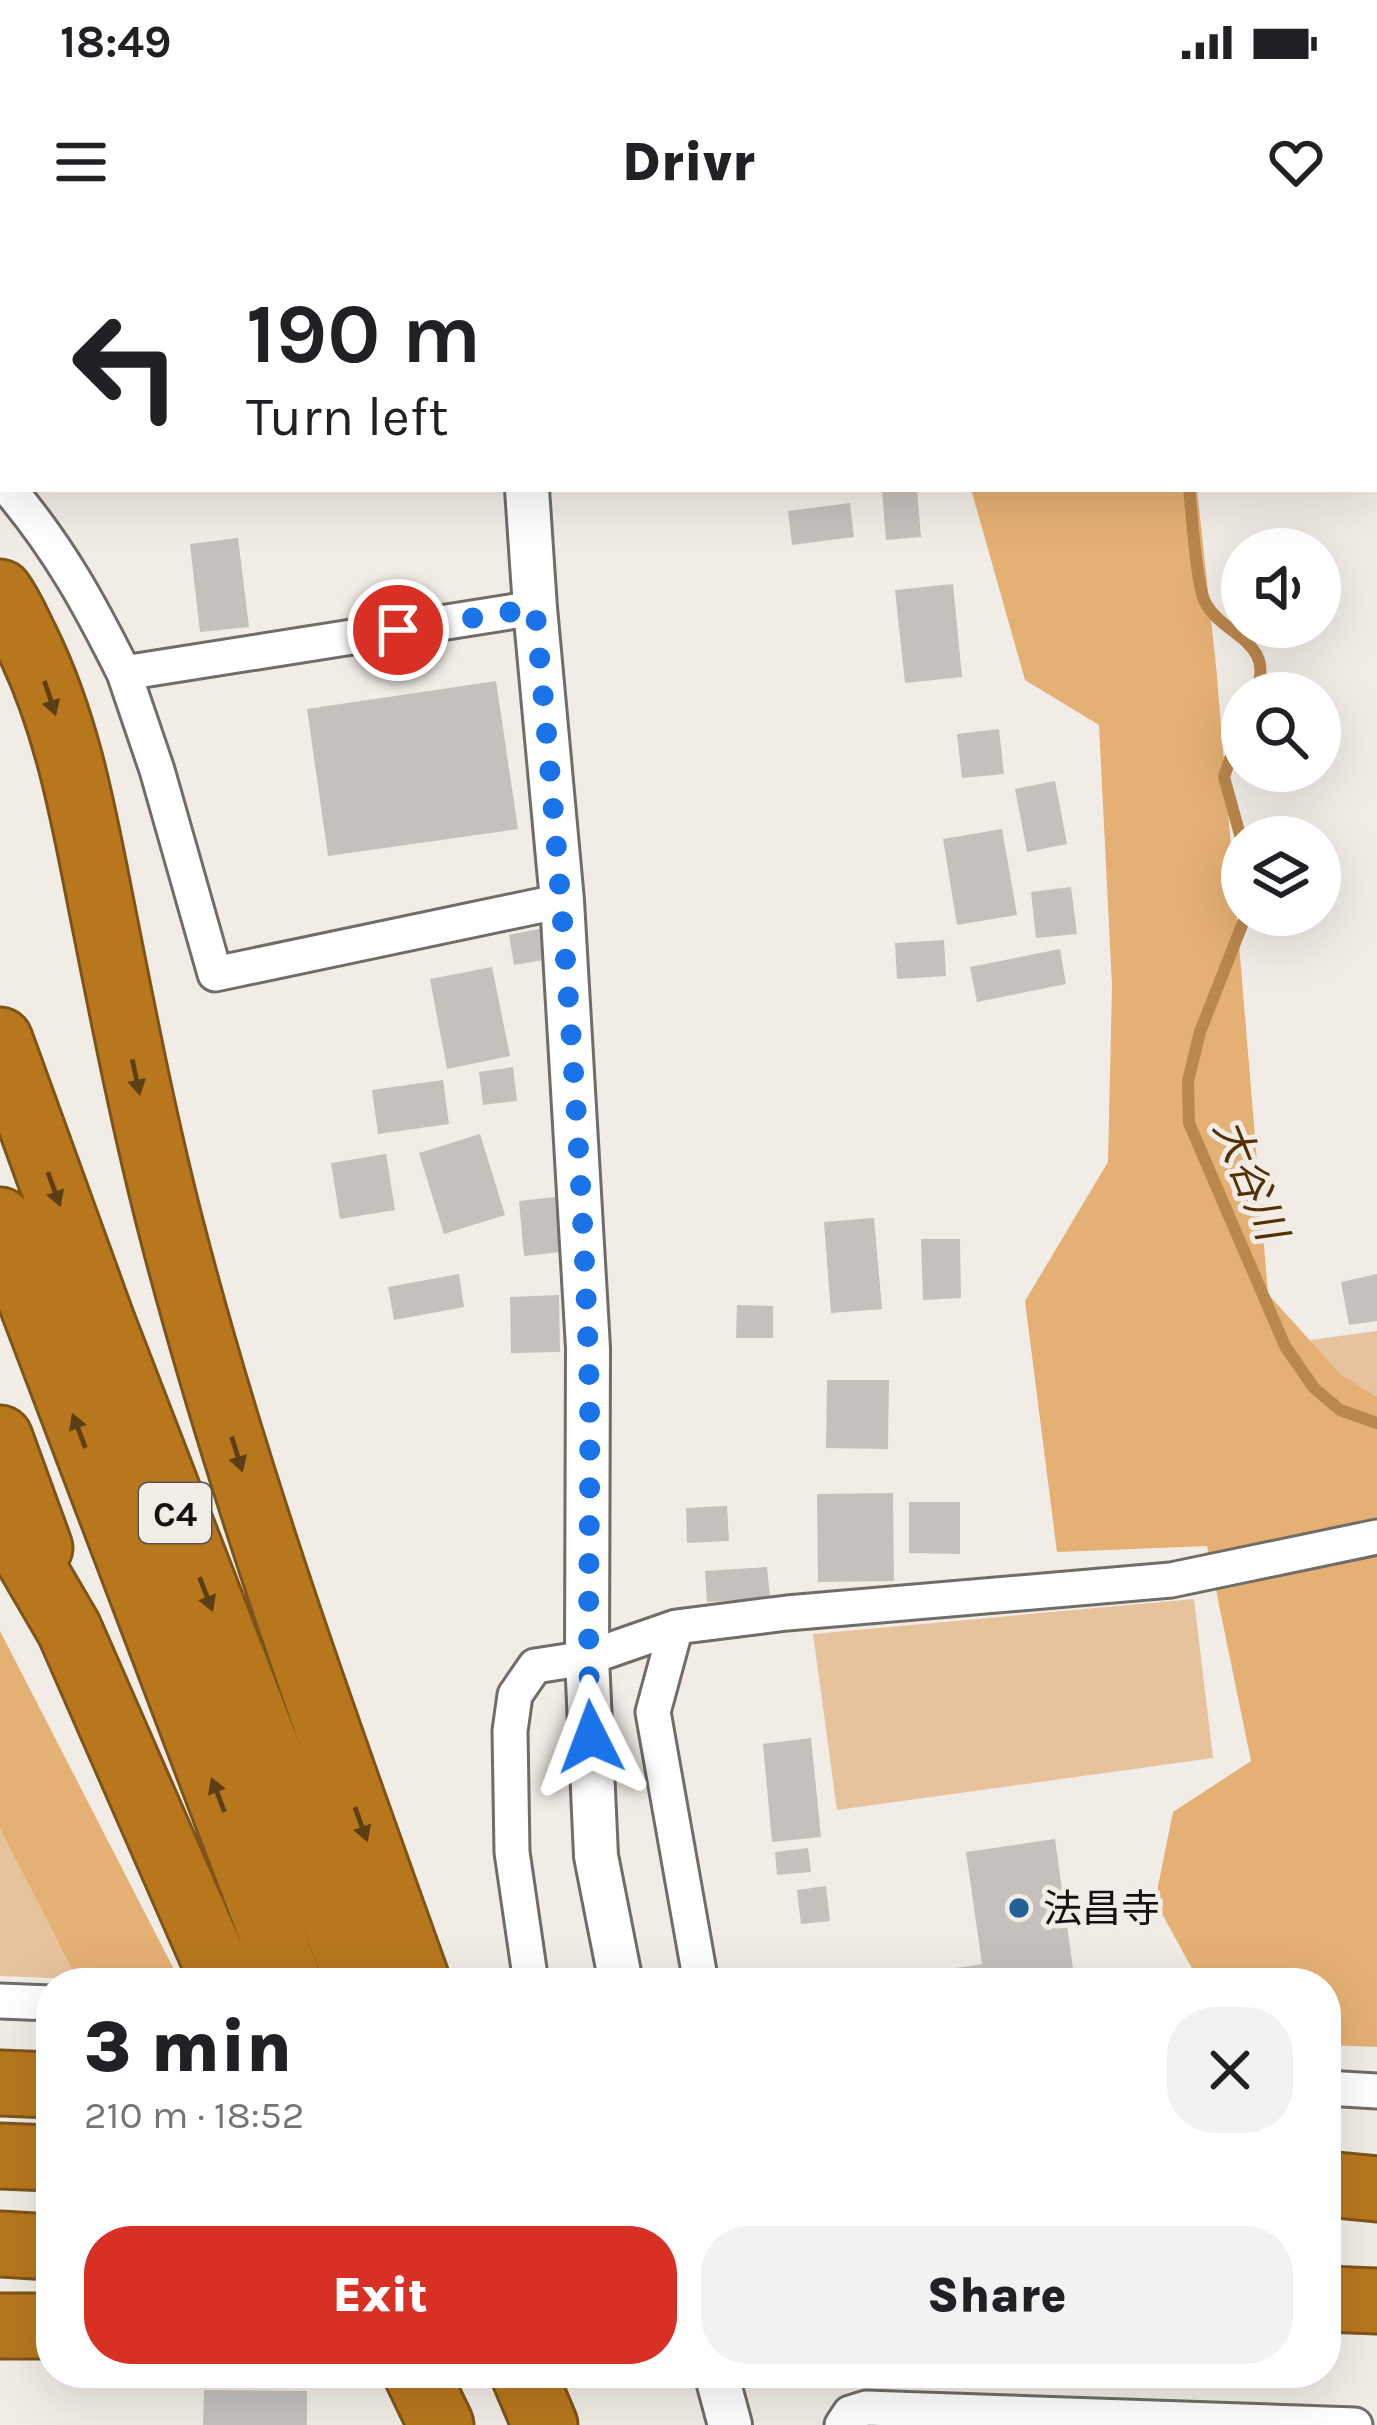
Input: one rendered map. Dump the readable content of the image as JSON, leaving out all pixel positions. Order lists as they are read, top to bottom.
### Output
{
  "streets": {
    "highway": ["C4"]
  },
  "water": ["大谷川"],
  "places": ["法昌寺"],
  "page": {
    "status": "18:49",
    "header": "Drivr",
    "turn": ["190 m", "Turn left"],
    "heading": ["3 min", "210 m · 18:52"],
    "buttons": ["Exit", "Share"]
  }
}
